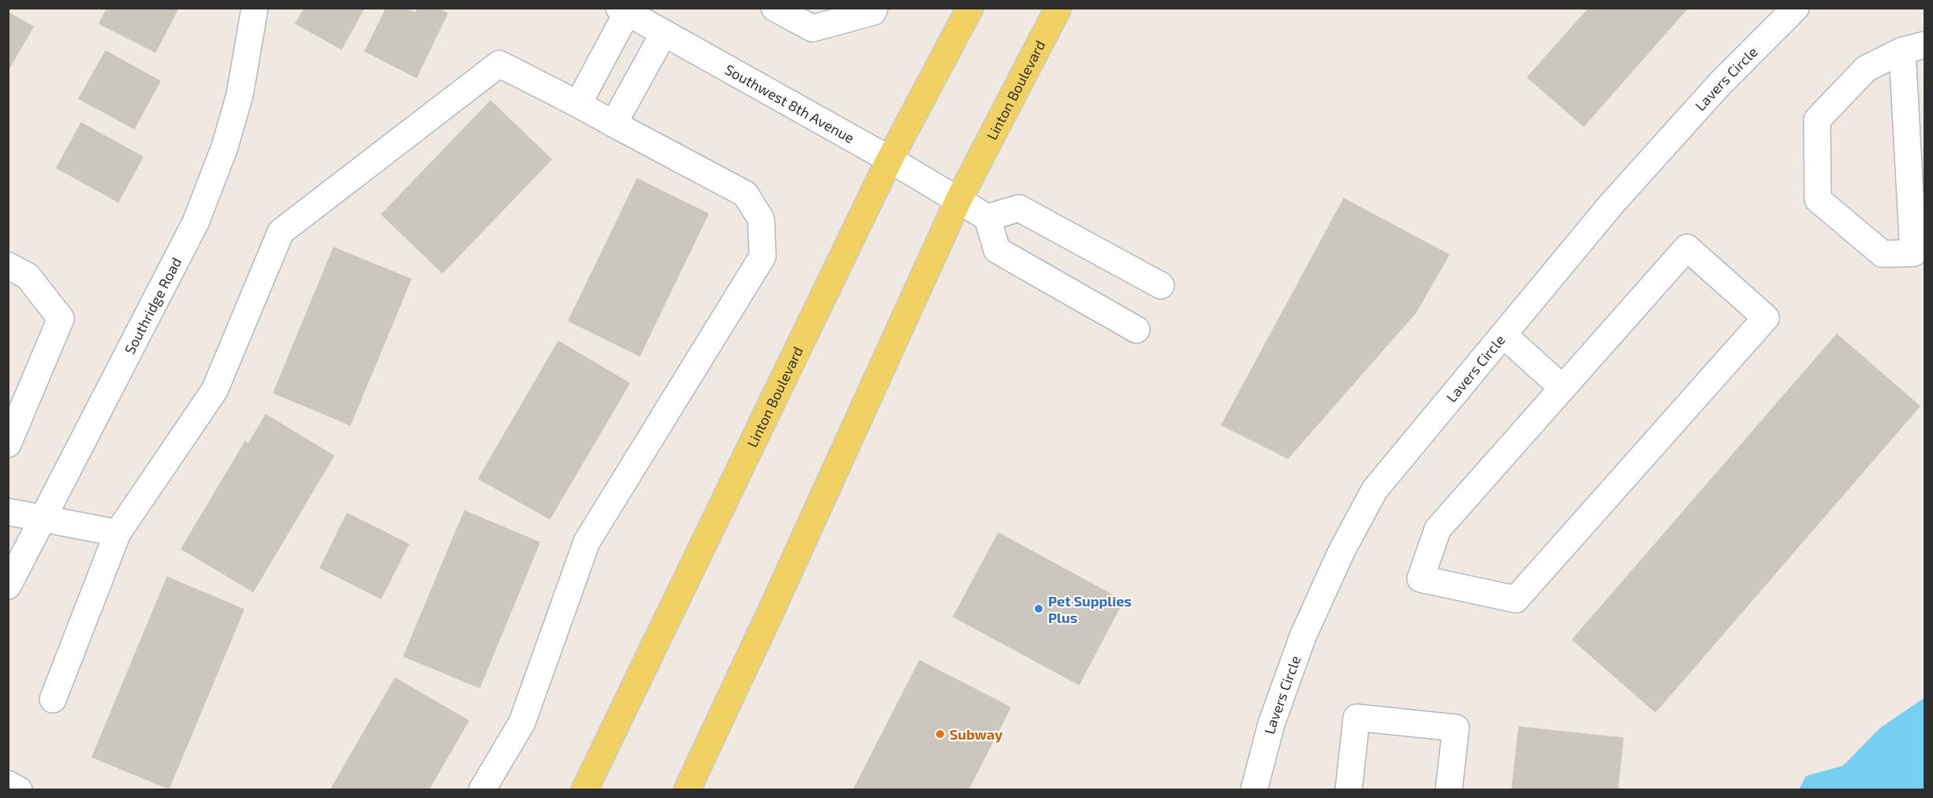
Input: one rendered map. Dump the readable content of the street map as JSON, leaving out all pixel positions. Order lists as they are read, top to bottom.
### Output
{
  "streets": {
    "main road": ["Linton Boulevard"],
    "street": ["Lavers Circle", "Southwest 8th Avenue", "Southridge Road"]
  },
  "crossings": [
    ["Linton Boulevard", "Southwest 8th Avenue"]
  ],
  "places": ["Pet Supplies Plus", "Subway"]
}
